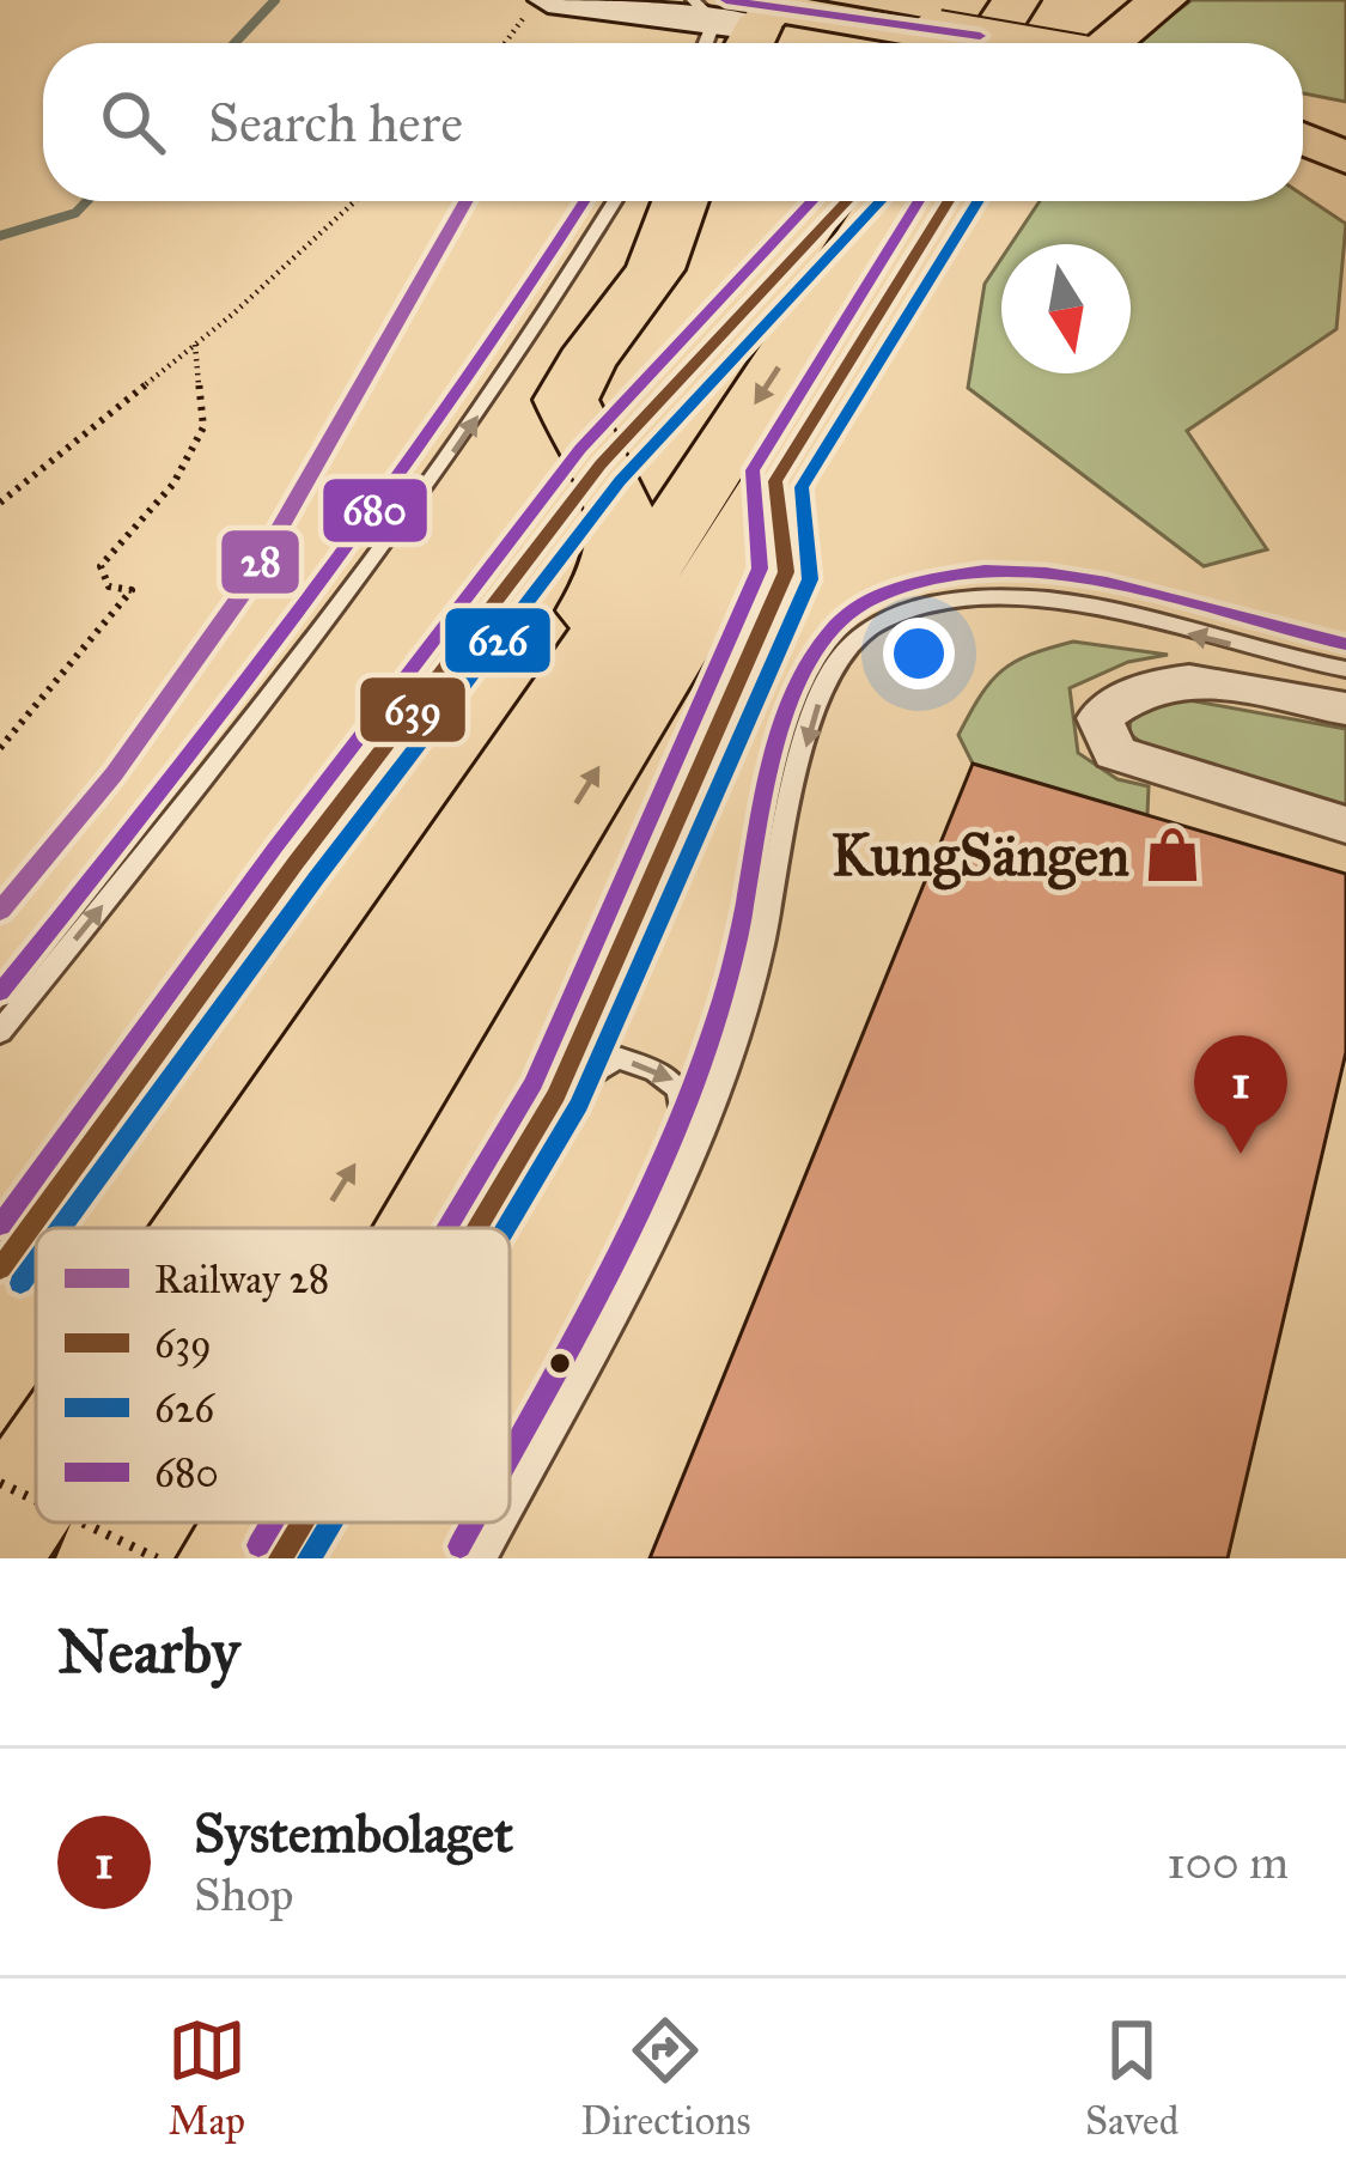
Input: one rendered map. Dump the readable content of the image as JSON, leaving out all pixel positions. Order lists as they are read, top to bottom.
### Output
{
  "places": {
    "shop": ["KungSängen"]
  },
  "lines": [
    "transit line 680",
    "rail line 28",
    "transit line 639",
    "transit line 626"
  ],
  "legend": [
    "Railway 28",
    "639",
    "626",
    "680"
  ],
  "north": "bottom",
  "page": {
    "search": "Search here",
    "pins": "1",
    "heading": "Nearby",
    "list": [
      {
        "mark": "1",
        "name": "Systembolaget",
        "note": "Shop",
        "value": "100 m"
      }
    ],
    "nav": ["Map", "Directions", "Saved"]
  }
}
